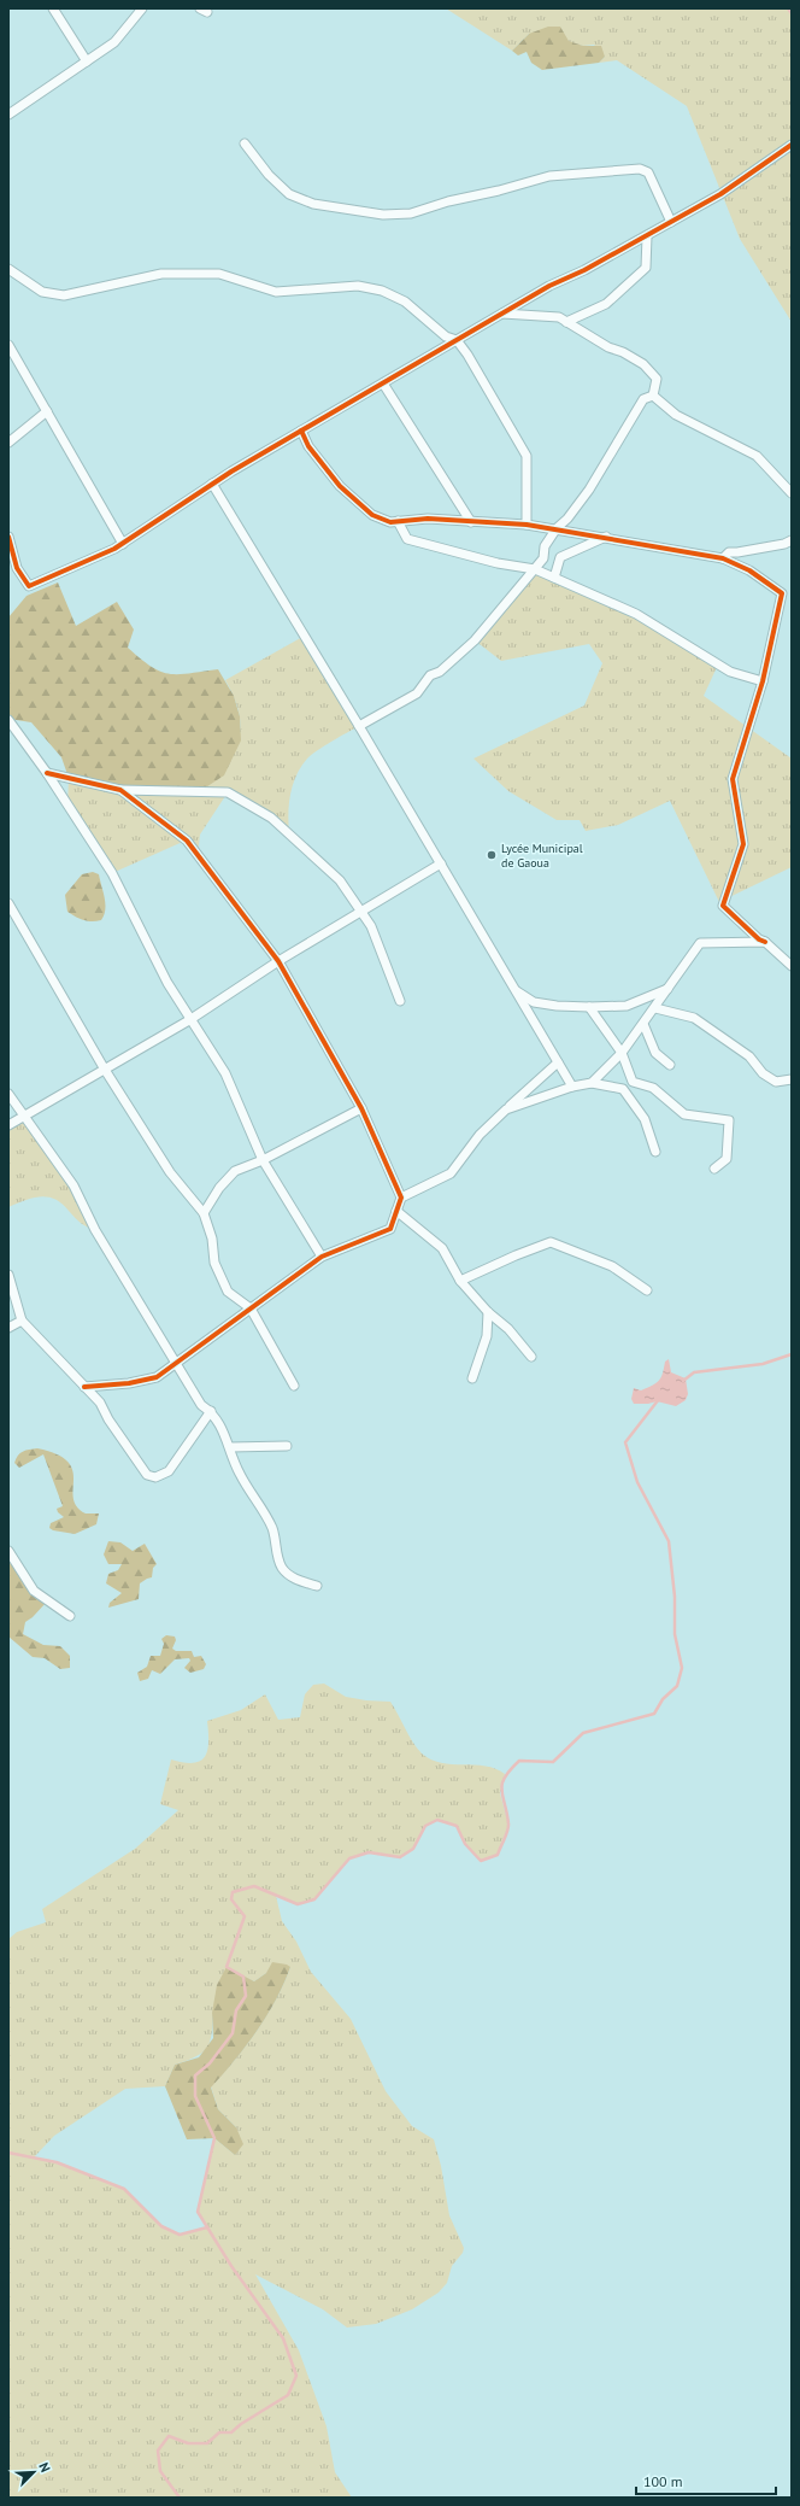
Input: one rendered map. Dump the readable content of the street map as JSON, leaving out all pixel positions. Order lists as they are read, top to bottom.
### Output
{
  "places": ["Lycée Municipal de Gaoua"],
  "scale_bar": "100 m",
  "north": "top right"
}
